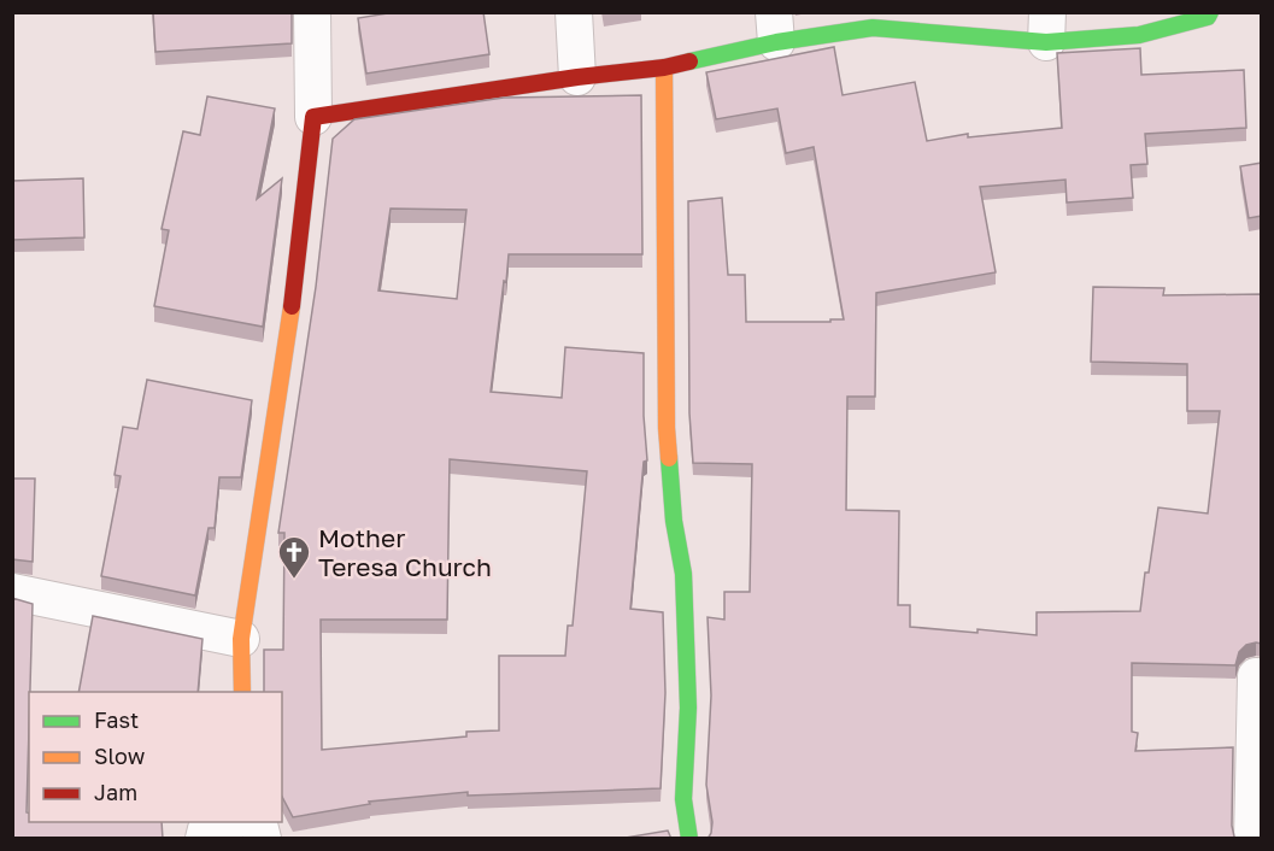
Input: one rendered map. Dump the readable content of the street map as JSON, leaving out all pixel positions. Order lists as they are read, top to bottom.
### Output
{
  "places": {
    "church": ["Mother Teresa Church"]
  },
  "legend": ["Fast", "Slow", "Jam"]
}
